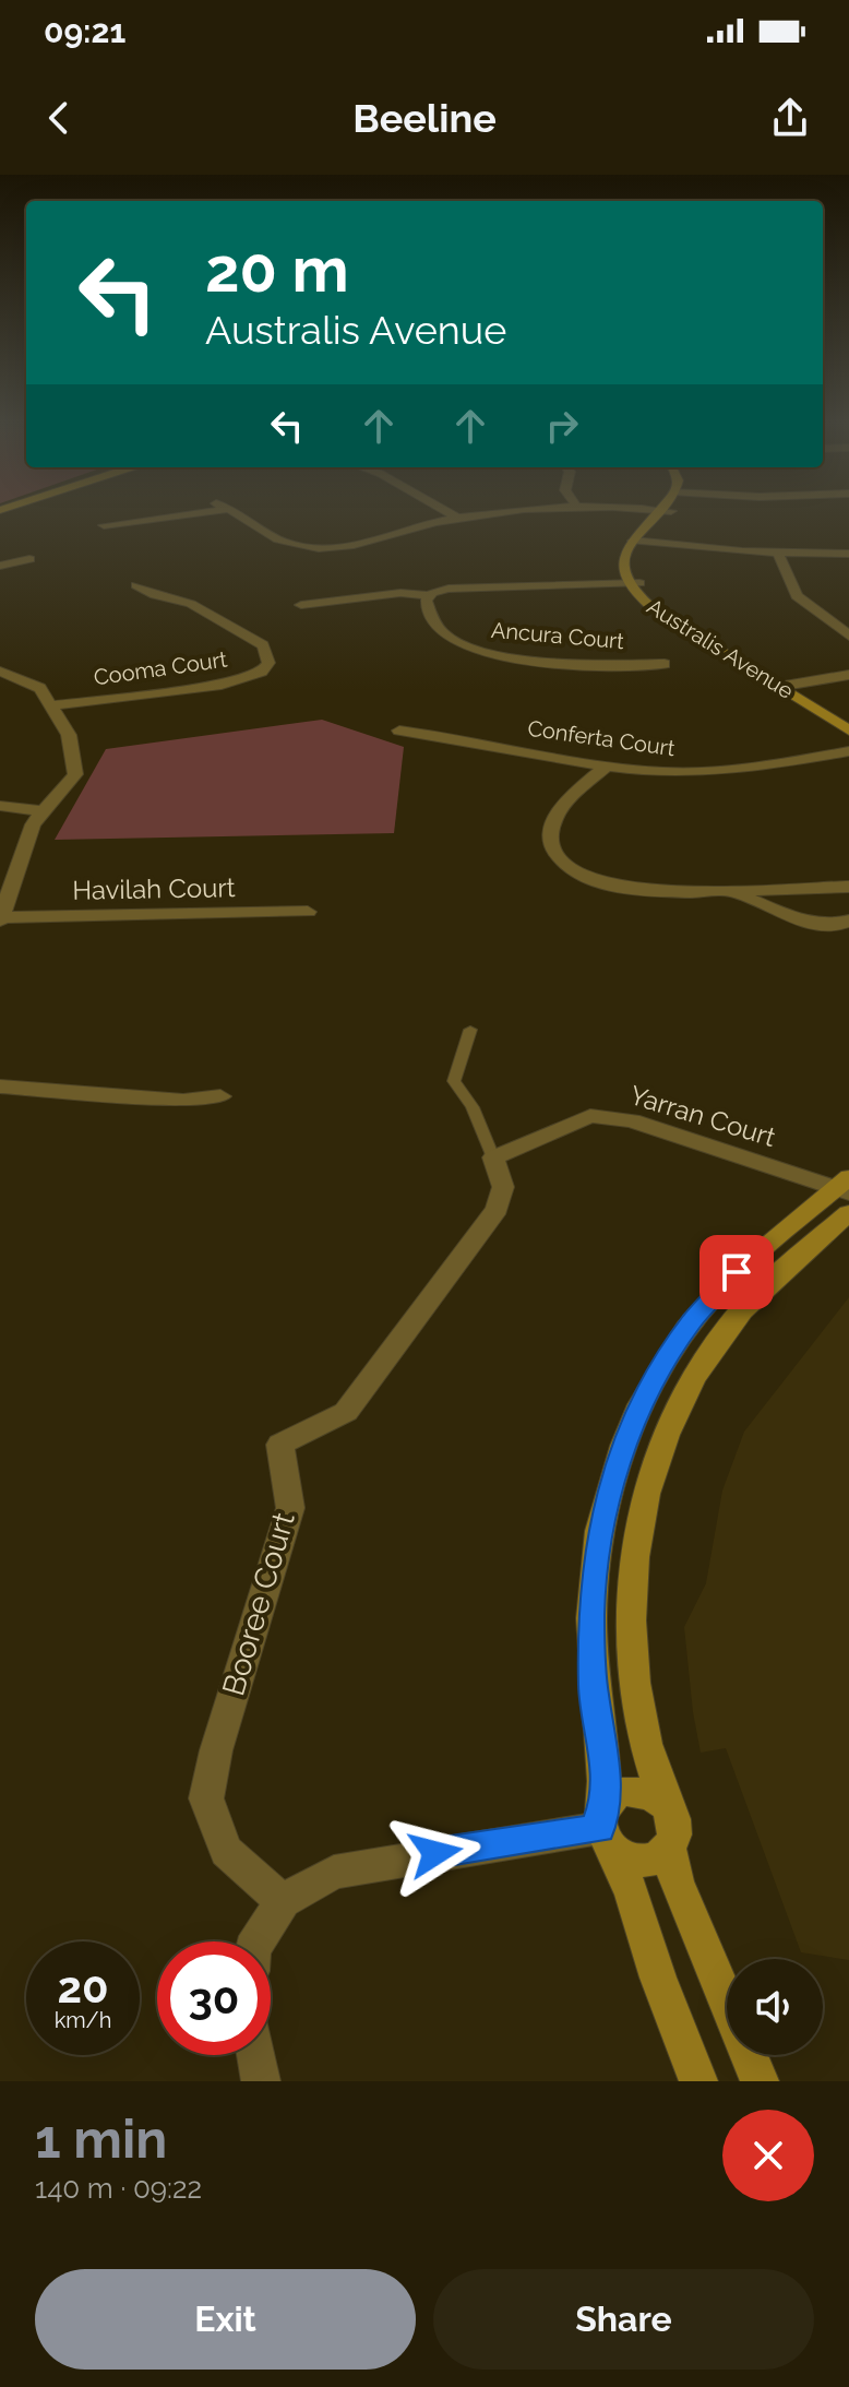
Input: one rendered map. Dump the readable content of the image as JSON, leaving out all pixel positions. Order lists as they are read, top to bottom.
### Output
{
  "streets": {
    "street": [
      "Ancura Court",
      "Australis Avenue",
      "Cooma Court",
      "Conferta Court",
      "Havilah Court",
      "Yarran Court",
      "Booree Court"
    ]
  },
  "crossings": [
    ["Ancura Court", "Australis Avenue"],
    ["Yarran Court", "Booree Court"]
  ],
  "page": {
    "status": "09:21",
    "header": "Beeline",
    "turn": ["20 m", "Australis Avenue"],
    "speed": "20 km/h",
    "limit": "30",
    "heading": ["1 min", "140 m · 09:22"],
    "buttons": ["Exit", "Share"]
  }
}
